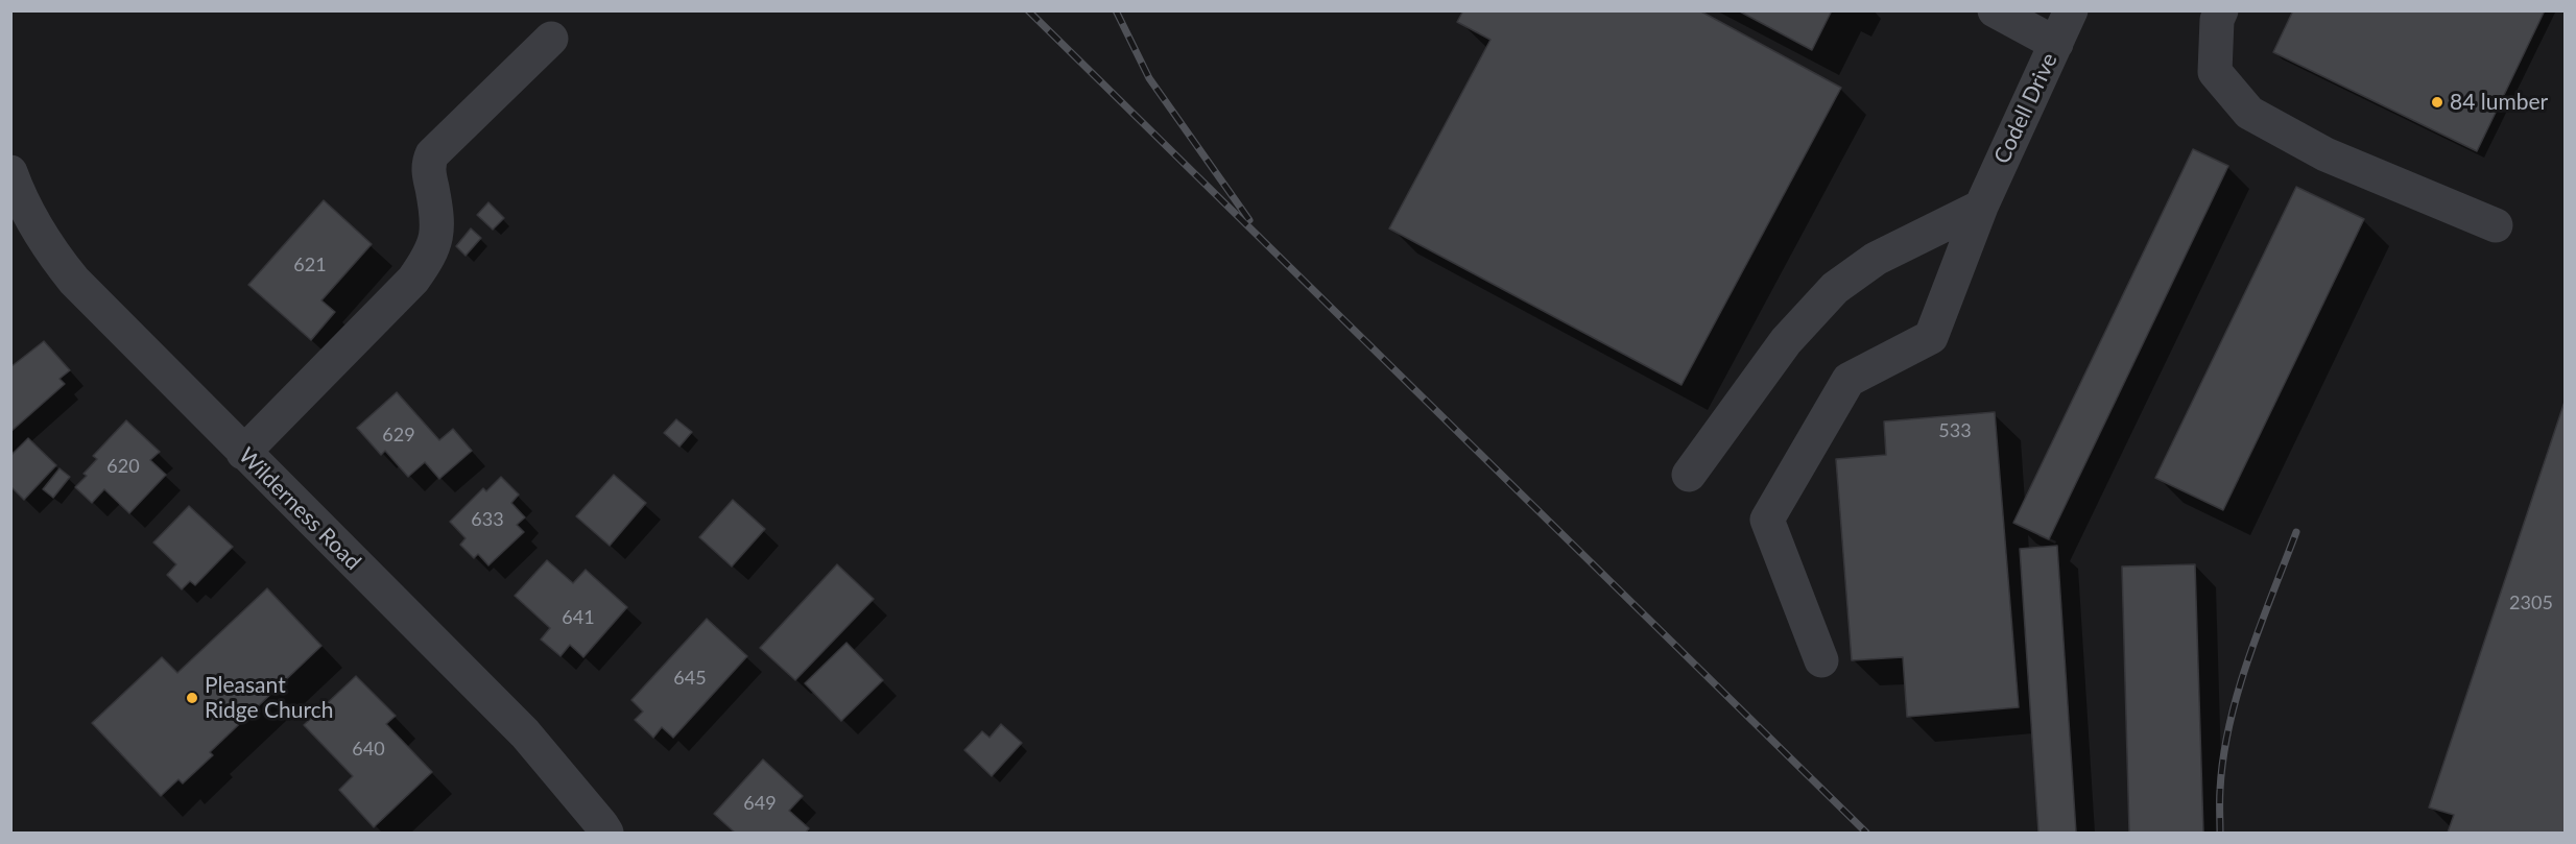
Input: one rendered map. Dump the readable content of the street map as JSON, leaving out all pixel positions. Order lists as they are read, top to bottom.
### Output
{
  "streets": {
    "street": ["Codell Drive", "Wilderness Road"]
  },
  "places": ["84 lumber", "Pleasant Ridge Church"],
  "house_numbers": [
    "621",
    "533",
    "629",
    "620",
    "633",
    "2305",
    "641",
    "645",
    "640",
    "649"
  ]
}
